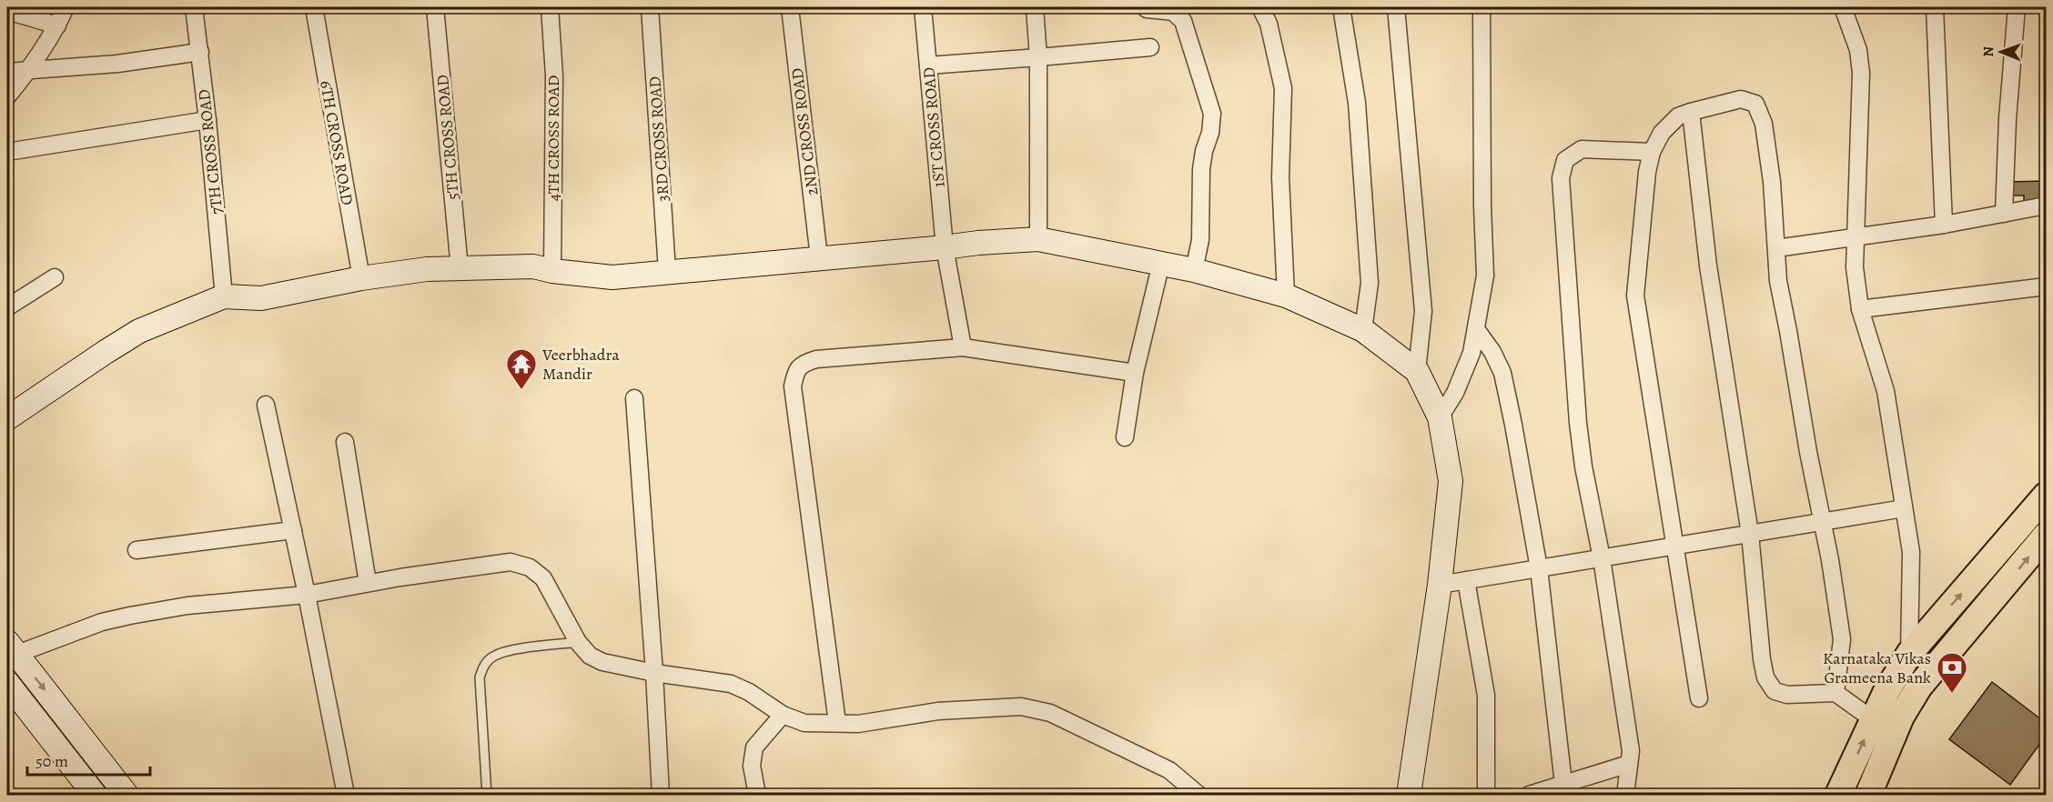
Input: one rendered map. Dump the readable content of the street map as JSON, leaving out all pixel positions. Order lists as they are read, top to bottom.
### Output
{
  "streets": {
    "street": [
      "1ST CROSS ROAD",
      "2ND CROSS ROAD",
      "5TH CROSS ROAD",
      "4TH CROSS ROAD",
      "3RD CROSS ROAD",
      "6TH CROSS ROAD",
      "7TH CROSS ROAD"
    ]
  },
  "places": {
    "temple": ["Veerbhadra Mandir"],
    "bank": ["Karnataka Vikas Grameena Bank"]
  },
  "scale_bar": "50 m",
  "north": "left"
}
